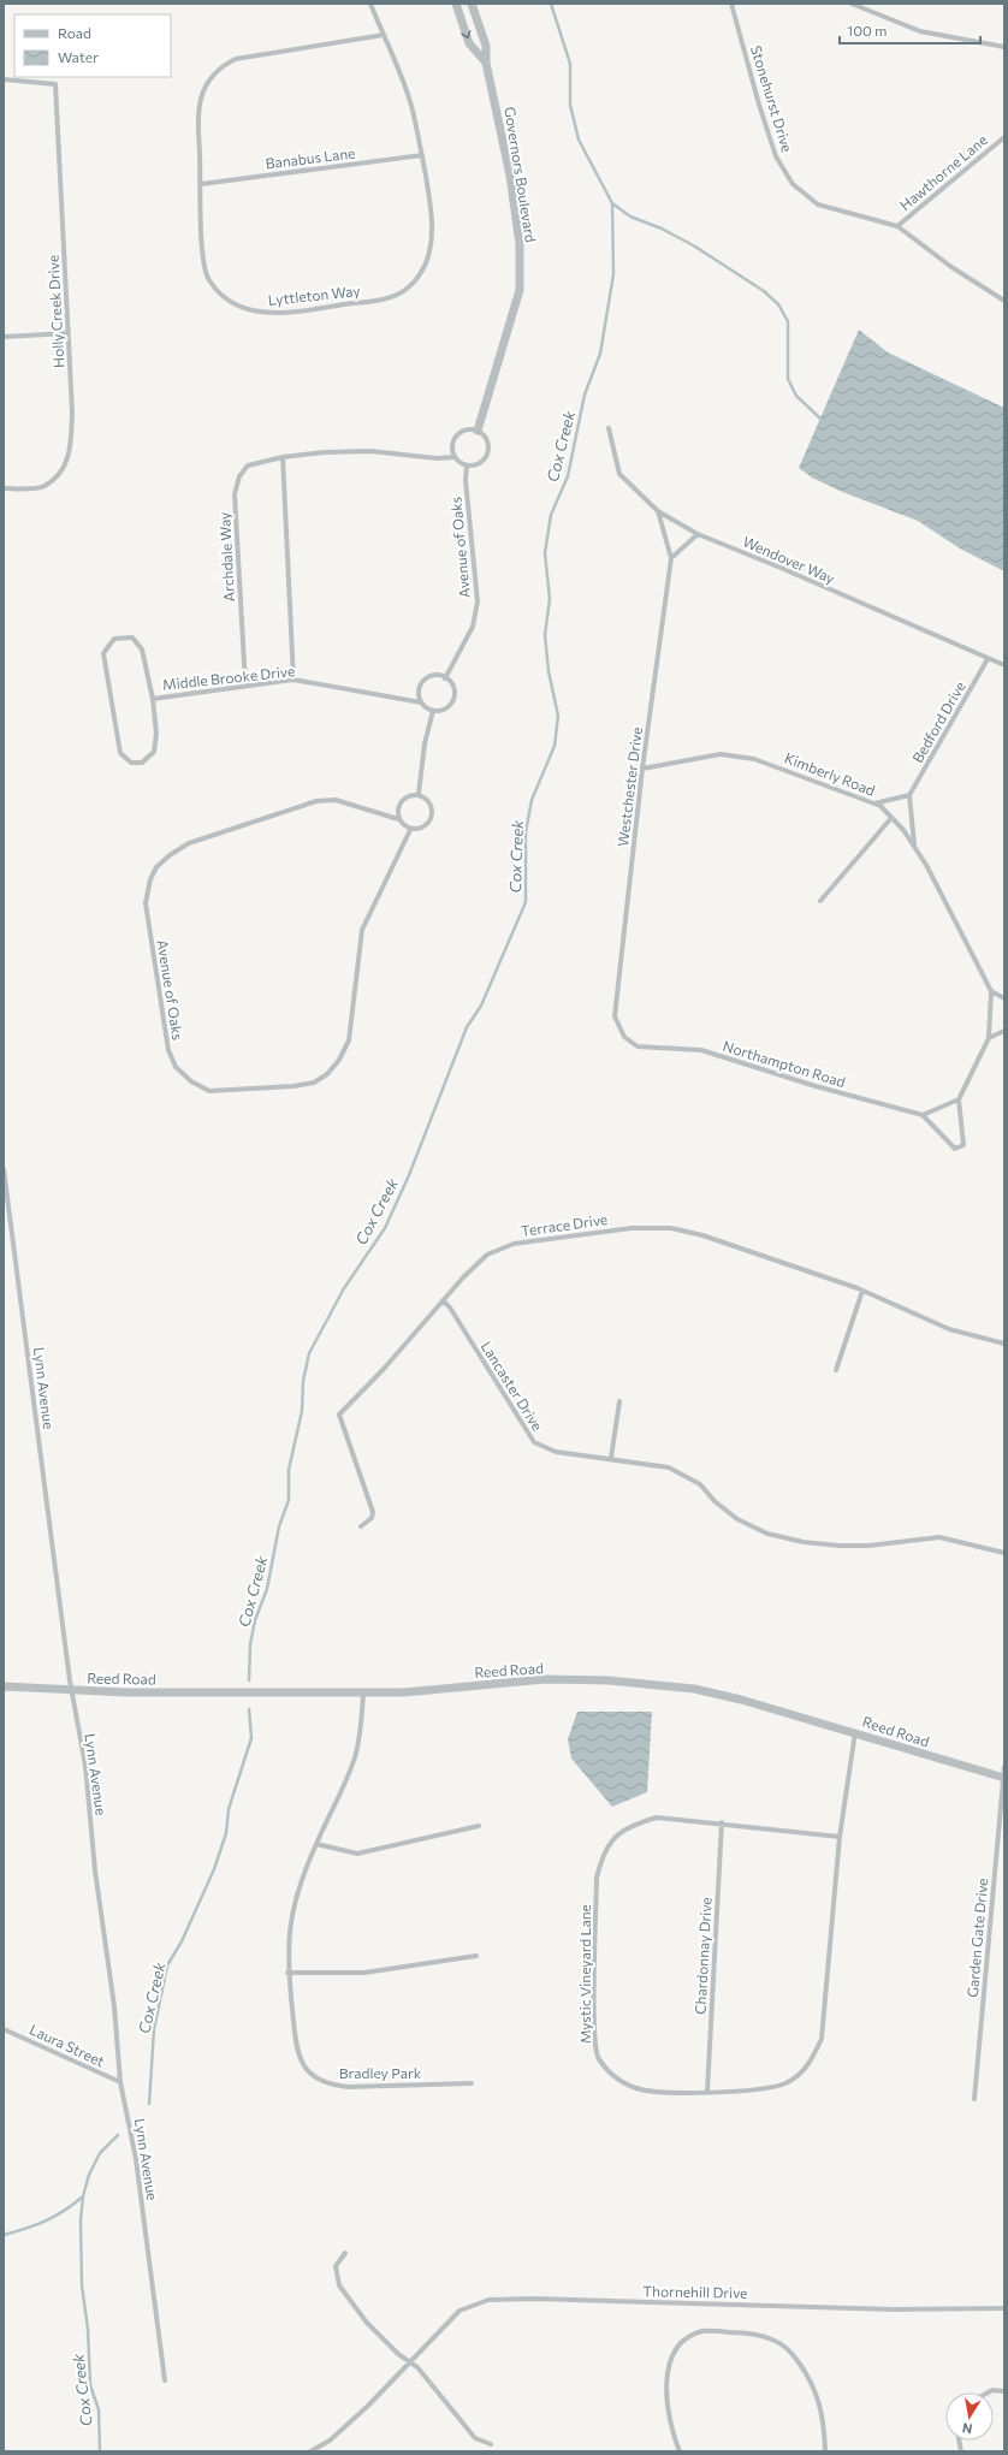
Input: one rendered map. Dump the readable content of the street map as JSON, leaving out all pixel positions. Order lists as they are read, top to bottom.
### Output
{
  "streets": {
    "street": [
      "Stonehurst Drive",
      "Banabus Lane",
      "Hawthorne Lane",
      "Governors Boulevard",
      "Lyttleton Way",
      "Holly Creek Drive",
      "Avenue of Oaks",
      "Archdale Way",
      "Wendover Way",
      "Middle Brooke Drive",
      "Bedford Drive",
      "Kimberly Road",
      "Westchester Drive",
      "Northampton Road",
      "Terrace Drive",
      "Lancaster Drive",
      "Lynn Avenue",
      "Reed Road",
      "Garden Gate Drive",
      "Chardonnay Drive",
      "Mystic Vineyard Lane",
      "Laura Street",
      "Bradley Park",
      "Thornehill Drive"
    ]
  },
  "crossings": [
    ["Stonehurst Drive", "Hawthorne Lane"],
    ["Banabus Lane", "Lyttleton Way"],
    ["Governors Boulevard", "Avenue of Oaks"],
    ["Governors Boulevard", "Archdale Way"],
    ["Avenue of Oaks", "Archdale Way"],
    ["Avenue of Oaks", "Middle Brooke Drive"],
    ["Archdale Way", "Middle Brooke Drive"],
    ["Wendover Way", "Bedford Drive"],
    ["Kimberly Road", "Westchester Drive"],
    ["Westchester Drive", "Northampton Road"],
    ["Terrace Drive", "Lancaster Drive"],
    ["Lynn Avenue", "Reed Road"],
    ["Lynn Avenue", "Laura Street"],
    ["Reed Road", "Garden Gate Drive"],
    ["Reed Road", "Mystic Vineyard Lane"],
    ["Reed Road", "Bradley Park"],
    ["Chardonnay Drive", "Mystic Vineyard Lane"]
  ],
  "water": ["Cox Creek"],
  "legend": ["Road", "Water"],
  "scale_bar": "100 m",
  "north": "bottom"
}
